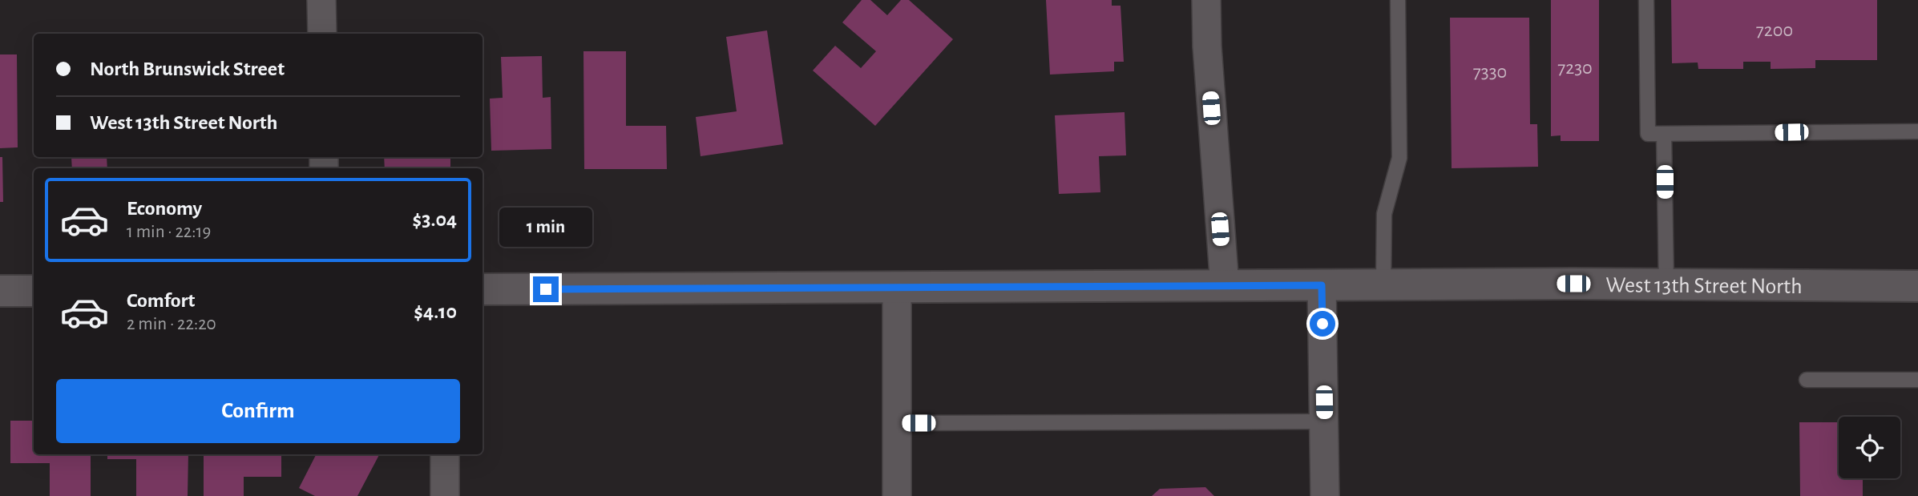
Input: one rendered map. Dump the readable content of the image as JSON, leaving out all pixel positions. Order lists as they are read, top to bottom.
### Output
{
  "streets": {
    "street": ["West 13th Street North"]
  },
  "house_numbers": ["7200", "7230", "7330"],
  "page": {
    "banner": ["North Brunswick Street", "West 13th Street North"],
    "list": [
      {
        "name": "Economy",
        "note": "1 min · 22:19",
        "value": "$3.04"
      },
      {
        "name": "Comfort",
        "note": "2 min · 22:20",
        "value": "$4.10"
      }
    ],
    "bubble": "1 min",
    "buttons": "Confirm"
  }
}
